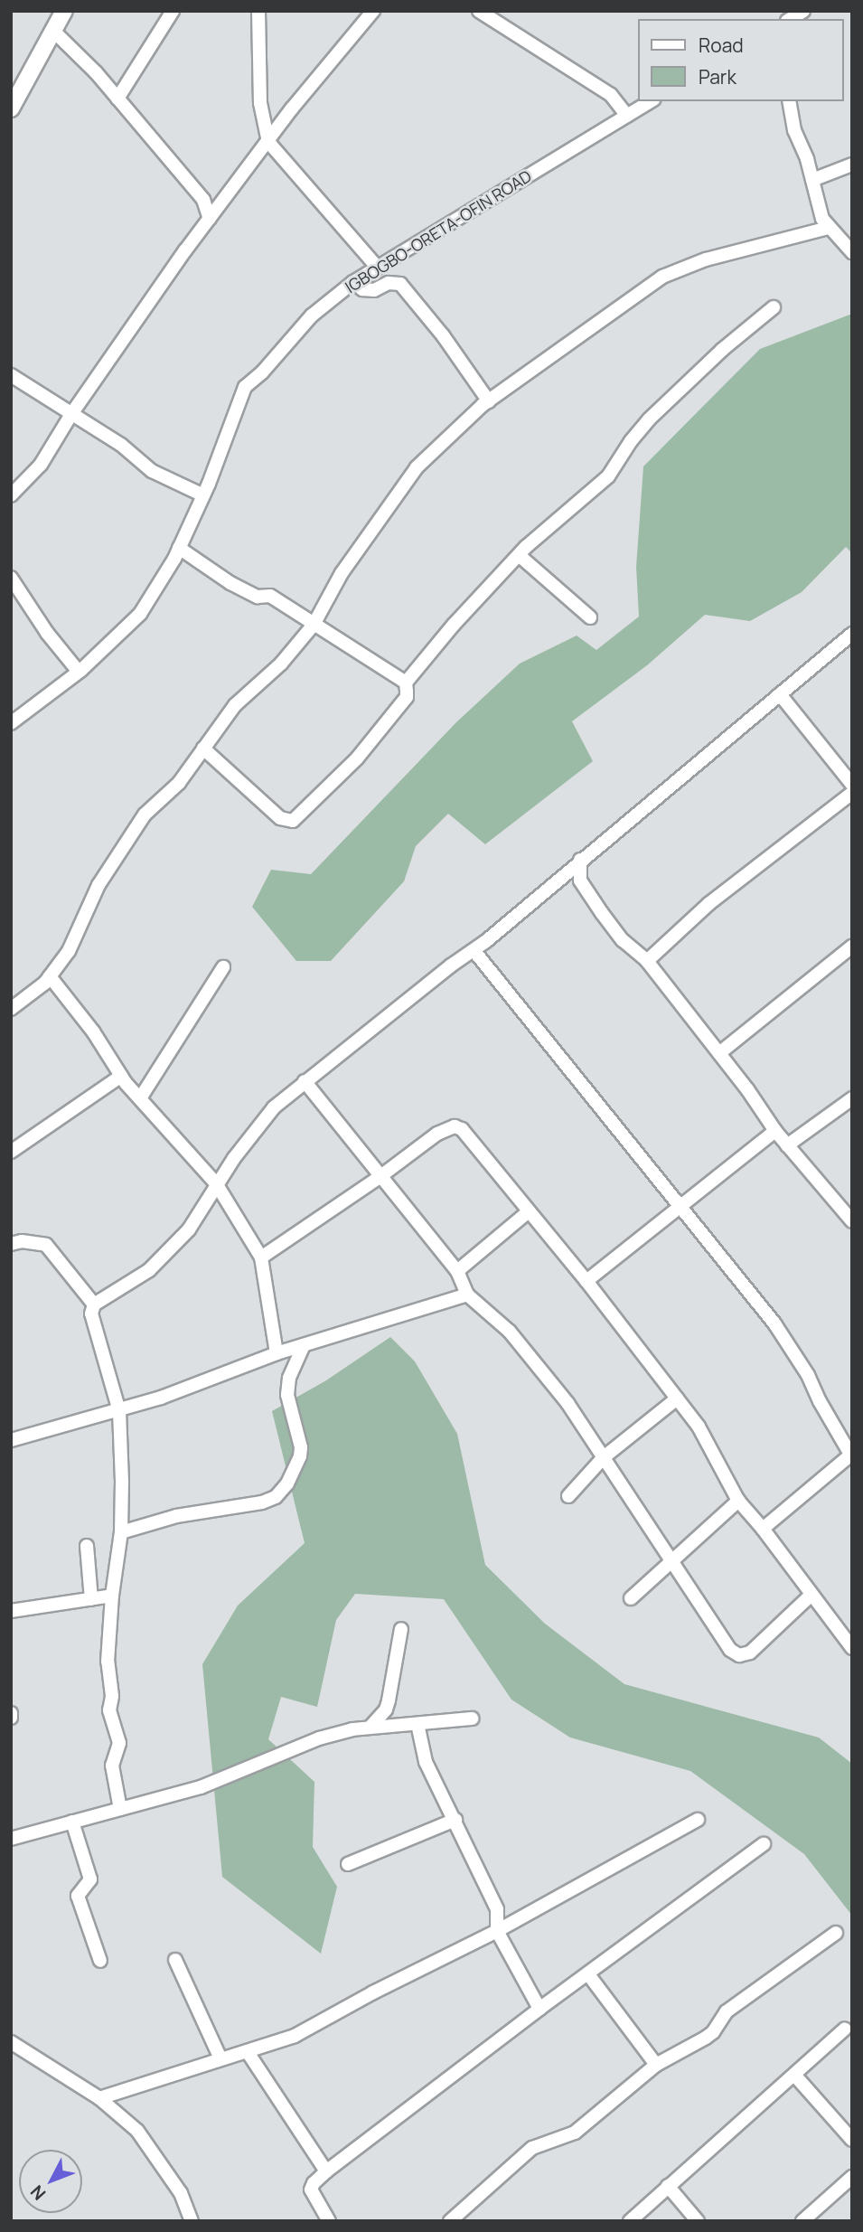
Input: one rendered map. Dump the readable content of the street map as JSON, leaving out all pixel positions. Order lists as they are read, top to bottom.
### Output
{
  "streets": {
    "street": ["IGBOGBO-ORETA-OFIN ROAD"]
  },
  "legend": ["Road", "Park"],
  "north": "bottom left"
}
